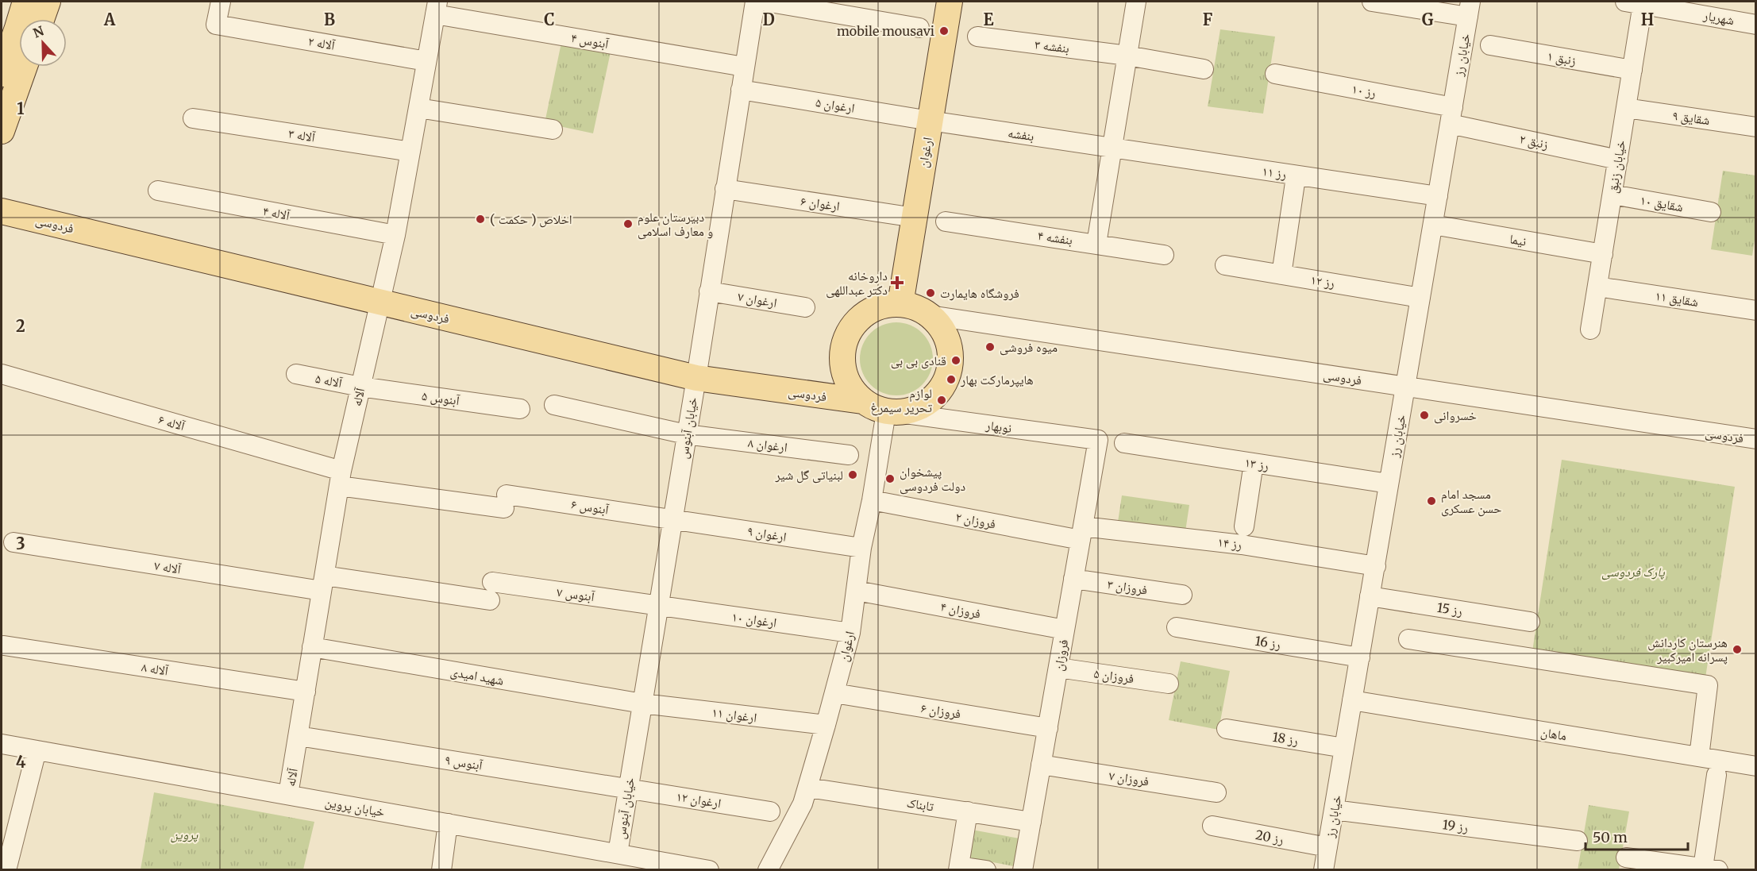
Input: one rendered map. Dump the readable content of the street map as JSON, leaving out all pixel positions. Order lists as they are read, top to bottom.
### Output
{
  "streets": {
    "main road": ["ارغوان", "فردوسی"],
    "street": [
      "شهریار",
      "آبنوس ۴",
      "آلاله ۲",
      "بنفشه ۳",
      "خیابان رز",
      "زنبق ۱",
      "رز ۱۰",
      "ارغوان ۵",
      "شقایق ۹",
      "بنفشه",
      "آلاله ۳",
      "زنبق ۲",
      "خیابان زنبق",
      "رز ۱۱",
      "ارغوان ۶",
      "شقایق ۱۰",
      "آلاله ۴",
      "بنفشه ۴",
      "نیما",
      "رز ۱۲",
      "شقایق ۱۱",
      "ارغوان ۷",
      "آلاله ۵",
      "آلاله",
      "آبنوس ۵",
      "آلاله ۶",
      "نوبهار",
      "خیابان آبنوس",
      "ارغوان ۸",
      "رز ۱۳",
      "آبنوس ۶",
      "فروزان ۲",
      "ارغوان ۹",
      "رز ۱۴",
      "آلاله ۷",
      "فروزان ۳",
      "آبنوس ۷",
      "رز 15",
      "فروزان ۴",
      "ارغوان ۱۰",
      "رز 16",
      "فروزان",
      "آلاله ۸",
      "شهید امیدی",
      "فروزان ۵",
      "فروزان ۶",
      "ارغوان ۱۱",
      "ماهان",
      "رز 18",
      "آبنوس ۹",
      "فروزان ۷",
      "ارغوان ۱۲",
      "تابناک",
      "خیابان پروین",
      "رز 19",
      "رز 20"
    ]
  },
  "crossings": [
    ["شهریار", "خیابان زنبق"],
    ["آبنوس ۴", "آلاله"],
    ["آبنوس ۴", "خیابان آبنوس"],
    ["آلاله ۲", "آلاله"],
    ["خیابان رز", "رز ۱۰"],
    ["خیابان رز", "زنبق ۲"],
    ["خیابان رز", "رز ۱۱"],
    ["خیابان رز", "فردوسی"],
    ["خیابان رز", "نیما"],
    ["خیابان رز", "رز ۱۲"],
    ["خیابان رز", "رز ۱۳"],
    ["خیابان رز", "رز ۱۴"],
    ["خیابان رز", "رز 15"],
    ["خیابان رز", "رز 16"],
    ["خیابان رز", "ماهان"],
    ["خیابان رز", "رز 18"],
    ["خیابان رز", "رز 19"],
    ["خیابان رز", "رز 20"],
    ["زنبق ۱", "خیابان زنبق"],
    ["رز ۱۰", "زنبق ۲"],
    ["ارغوان ۵", "بنفشه"],
    ["ارغوان ۵", "ارغوان"],
    ["ارغوان ۵", "خیابان آبنوس"],
    ["شقایق ۹", "خیابان زنبق"],
    ["بنفشه", "ارغوان"],
    ["بنفشه", "رز ۱۱"],
    ["آلاله ۳", "آلاله"],
    ["زنبق ۲", "خیابان زنبق"],
    ["ارغوان", "ارغوان ۶"],
    ["ارغوان", "فردوسی"],
    ["ارغوان", "نوبهار"],
    ["ارغوان", "فروزان ۲"],
    ["ارغوان", "ارغوان ۹"],
    ["ارغوان", "فروزان ۴"],
    ["ارغوان", "ارغوان ۱۰"],
    ["ارغوان", "فروزان ۶"],
    ["ارغوان", "ارغوان ۱۱"],
    ["ارغوان", "تابناک"],
    ["خیابان زنبق", "شقایق ۱۰"],
    ["خیابان زنبق", "نیما"],
    ["خیابان زنبق", "شقایق ۱۱"],
    ["ارغوان ۶", "خیابان آبنوس"],
    ["آلاله ۴", "آلاله"],
    ["فردوسی", "آلاله"],
    ["فردوسی", "نوبهار"],
    ["فردوسی", "خیابان آبنوس"],
    ["ارغوان ۷", "خیابان آبنوس"],
    ["آلاله ۵", "آلاله"],
    ["آلاله ۵", "آبنوس ۵"],
    ["آلاله", "آبنوس ۵"],
    ["آلاله", "آلاله ۶"],
    ["آلاله", "آبنوس ۶"],
    ["آلاله", "آلاله ۷"],
    ["آلاله", "آبنوس ۷"],
    ["آلاله", "آلاله ۸"],
    ["آلاله", "شهید امیدی"],
    ["آلاله", "آبنوس ۹"],
    ["آلاله", "خیابان پروین"],
    ["آلاله ۶", "آبنوس ۶"],
    ["نوبهار", "فروزان"],
    ["خیابان آبنوس", "ارغوان ۸"],
    ["خیابان آبنوس", "آبنوس ۶"],
    ["خیابان آبنوس", "ارغوان ۹"],
    ["خیابان آبنوس", "آبنوس ۷"],
    ["خیابان آبنوس", "ارغوان ۱۰"],
    ["خیابان آبنوس", "شهید امیدی"],
    ["خیابان آبنوس", "ارغوان ۱۱"],
    ["خیابان آبنوس", "آبنوس ۹"],
    ["خیابان آبنوس", "ارغوان ۱۲"],
    ["خیابان آبنوس", "خیابان پروین"],
    ["آبنوس ۶", "ارغوان ۹"],
    ["فروزان ۲", "رز ۱۴"],
    ["فروزان ۲", "فروزان"],
    ["رز ۱۴", "فروزان"],
    ["آلاله ۷", "آبنوس ۷"],
    ["فروزان ۳", "فروزان"],
    ["آبنوس ۷", "ارغوان ۱۰"],
    ["فروزان ۴", "فروزان"],
    ["فروزان", "فروزان ۵"],
    ["فروزان", "فروزان ۶"],
    ["فروزان", "فروزان ۷"],
    ["فروزان", "تابناک"],
    ["شهید امیدی", "ارغوان ۱۱"],
    ["آبنوس ۹", "ارغوان ۱۲"]
  ],
  "parks": ["پارک فردوسی", "پروین"],
  "places": {
    "other": [
      "mobile mousavi",
      "اخلاص ( حکمت )",
      "دبیرستان علوم و معارف اسلامی",
      "فروشگاه هایمارت",
      "میوه فروشی",
      "قنادی بی بی",
      "هایپرمارکت بهار",
      "لوازم تحریر سیمرغ",
      "خسروانی",
      "لبنیاتی گل شیر",
      "پیشخوان دولت فردوسی",
      "مسجد امام حسن عسکری",
      "هنرستان کاردانش پسرانه امیرکبیر"
    ],
    "health": ["داروخانه دکتر عبداللهی"]
  },
  "scale_bar": "50 m",
  "north": "top",
  "grid": {
    "columns": [
      "A",
      "B",
      "C",
      "D",
      "E",
      "F",
      "G",
      "H"
    ],
    "rows": [
      "1",
      "2",
      "3",
      "4"
    ]
  }
}
